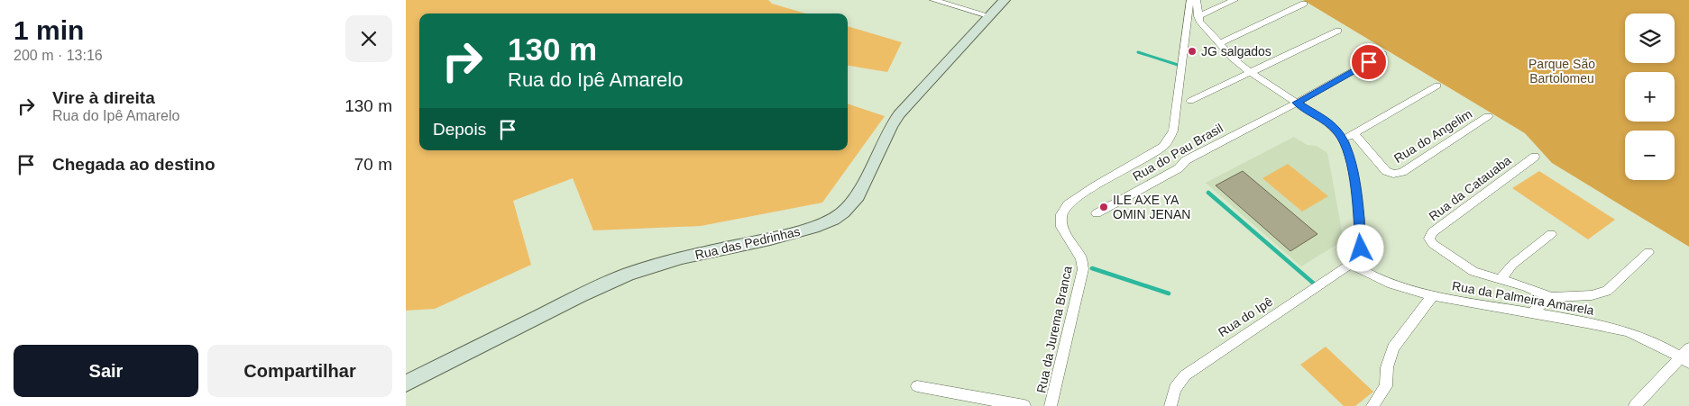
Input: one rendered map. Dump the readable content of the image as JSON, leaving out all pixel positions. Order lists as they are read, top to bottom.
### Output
{
  "streets": {
    "main road": ["Rua das Pedrinhas"],
    "street": [
      "Rua do Angelim",
      "Rua do Pau Brasil",
      "Rua da Catauaba",
      "Rua da Palmeira Amarela",
      "Rua do Ipê",
      "Rua da Jurema Branca"
    ]
  },
  "crossings": [
    ["Rua da Palmeira Amarela", "Rua do Ipê"]
  ],
  "parks": ["Parque São Bartolomeu"],
  "places": ["JG salgados", "ILE AXE YA OMIN JENAN"],
  "page": {
    "heading": ["1 min", "200 m · 13:16"],
    "map_buttons": ["+", "−"],
    "turn": ["130 m", "Rua do Ipê Amarelo"],
    "list": [
      {
        "name": "Vire à direita",
        "note": "Rua do Ipê Amarelo",
        "value": "130 m"
      },
      {
        "name": "Chegada ao destino",
        "value": "70 m"
      }
    ],
    "then": "Depois",
    "buttons": ["Sair", "Compartilhar"]
  }
}
